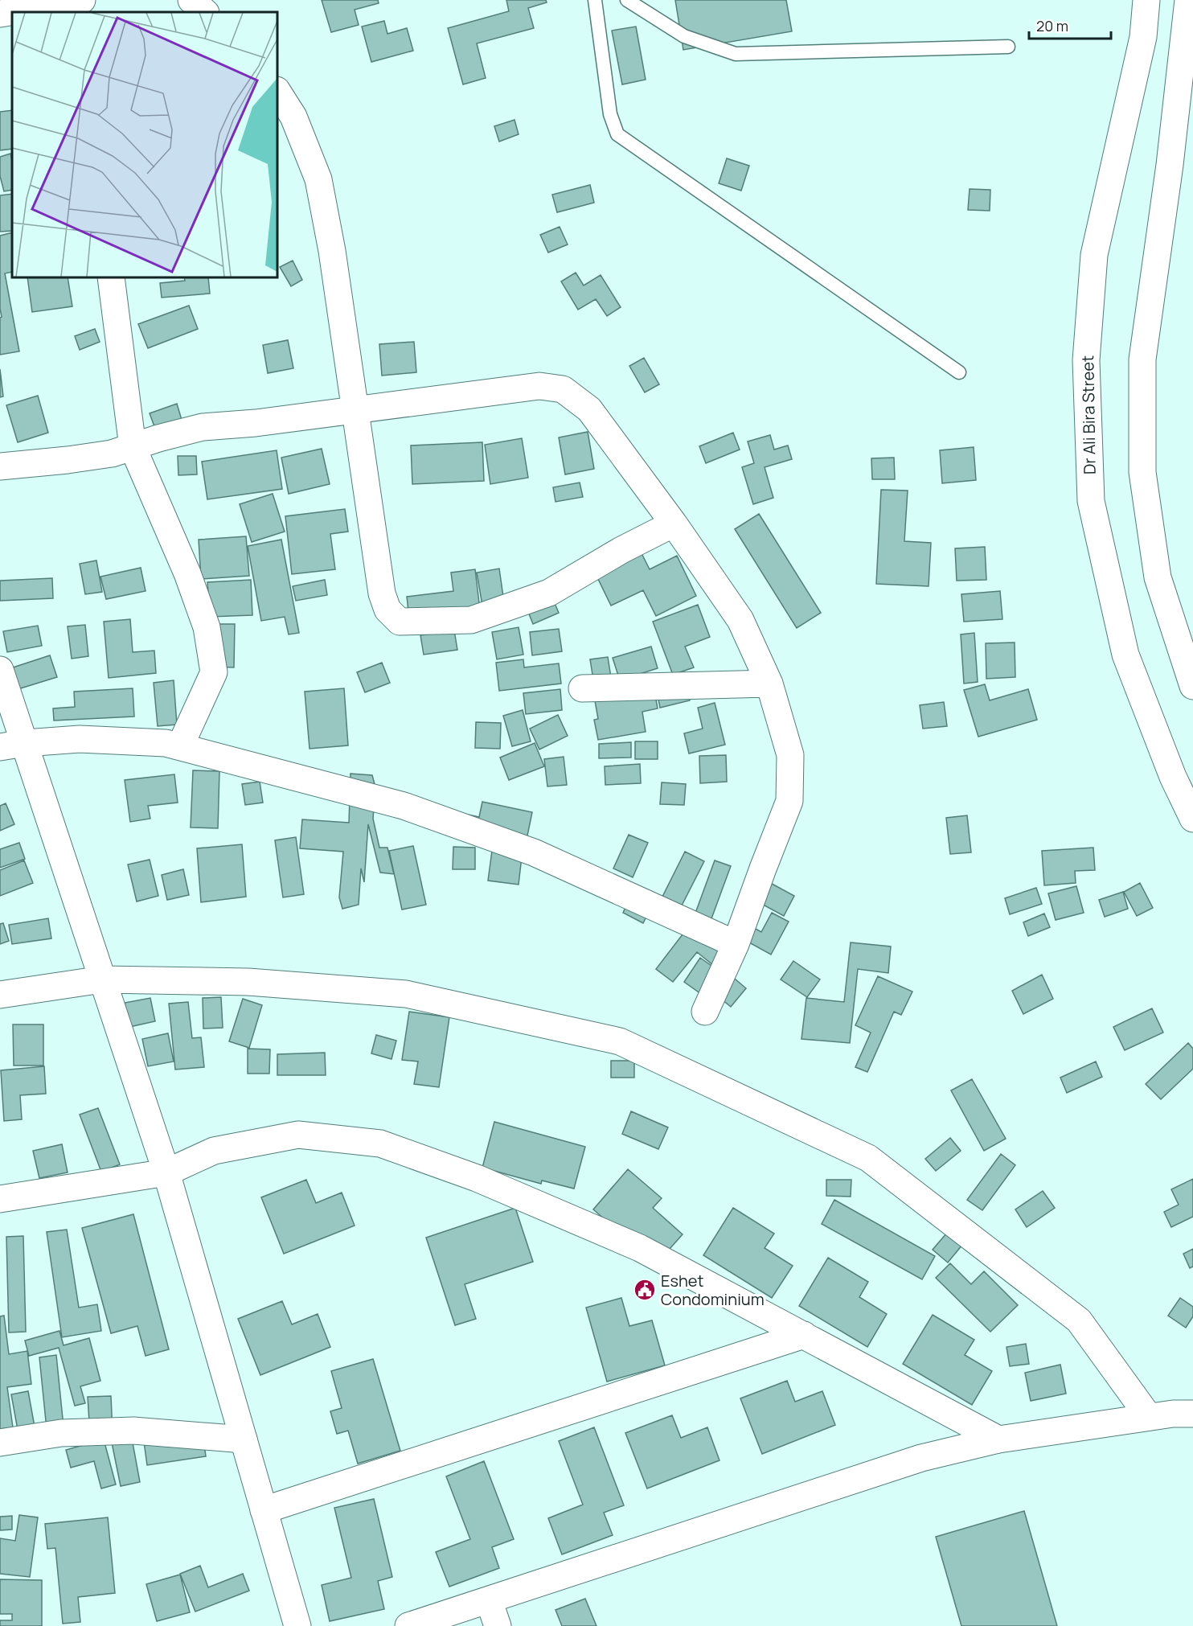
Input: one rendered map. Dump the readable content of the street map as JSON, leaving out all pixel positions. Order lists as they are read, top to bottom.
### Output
{
  "streets": {
    "street": ["Dr Ali Bira Street"]
  },
  "places": {
    "public building": ["Eshet Condominium"]
  },
  "scale_bar": "20 m"
}
